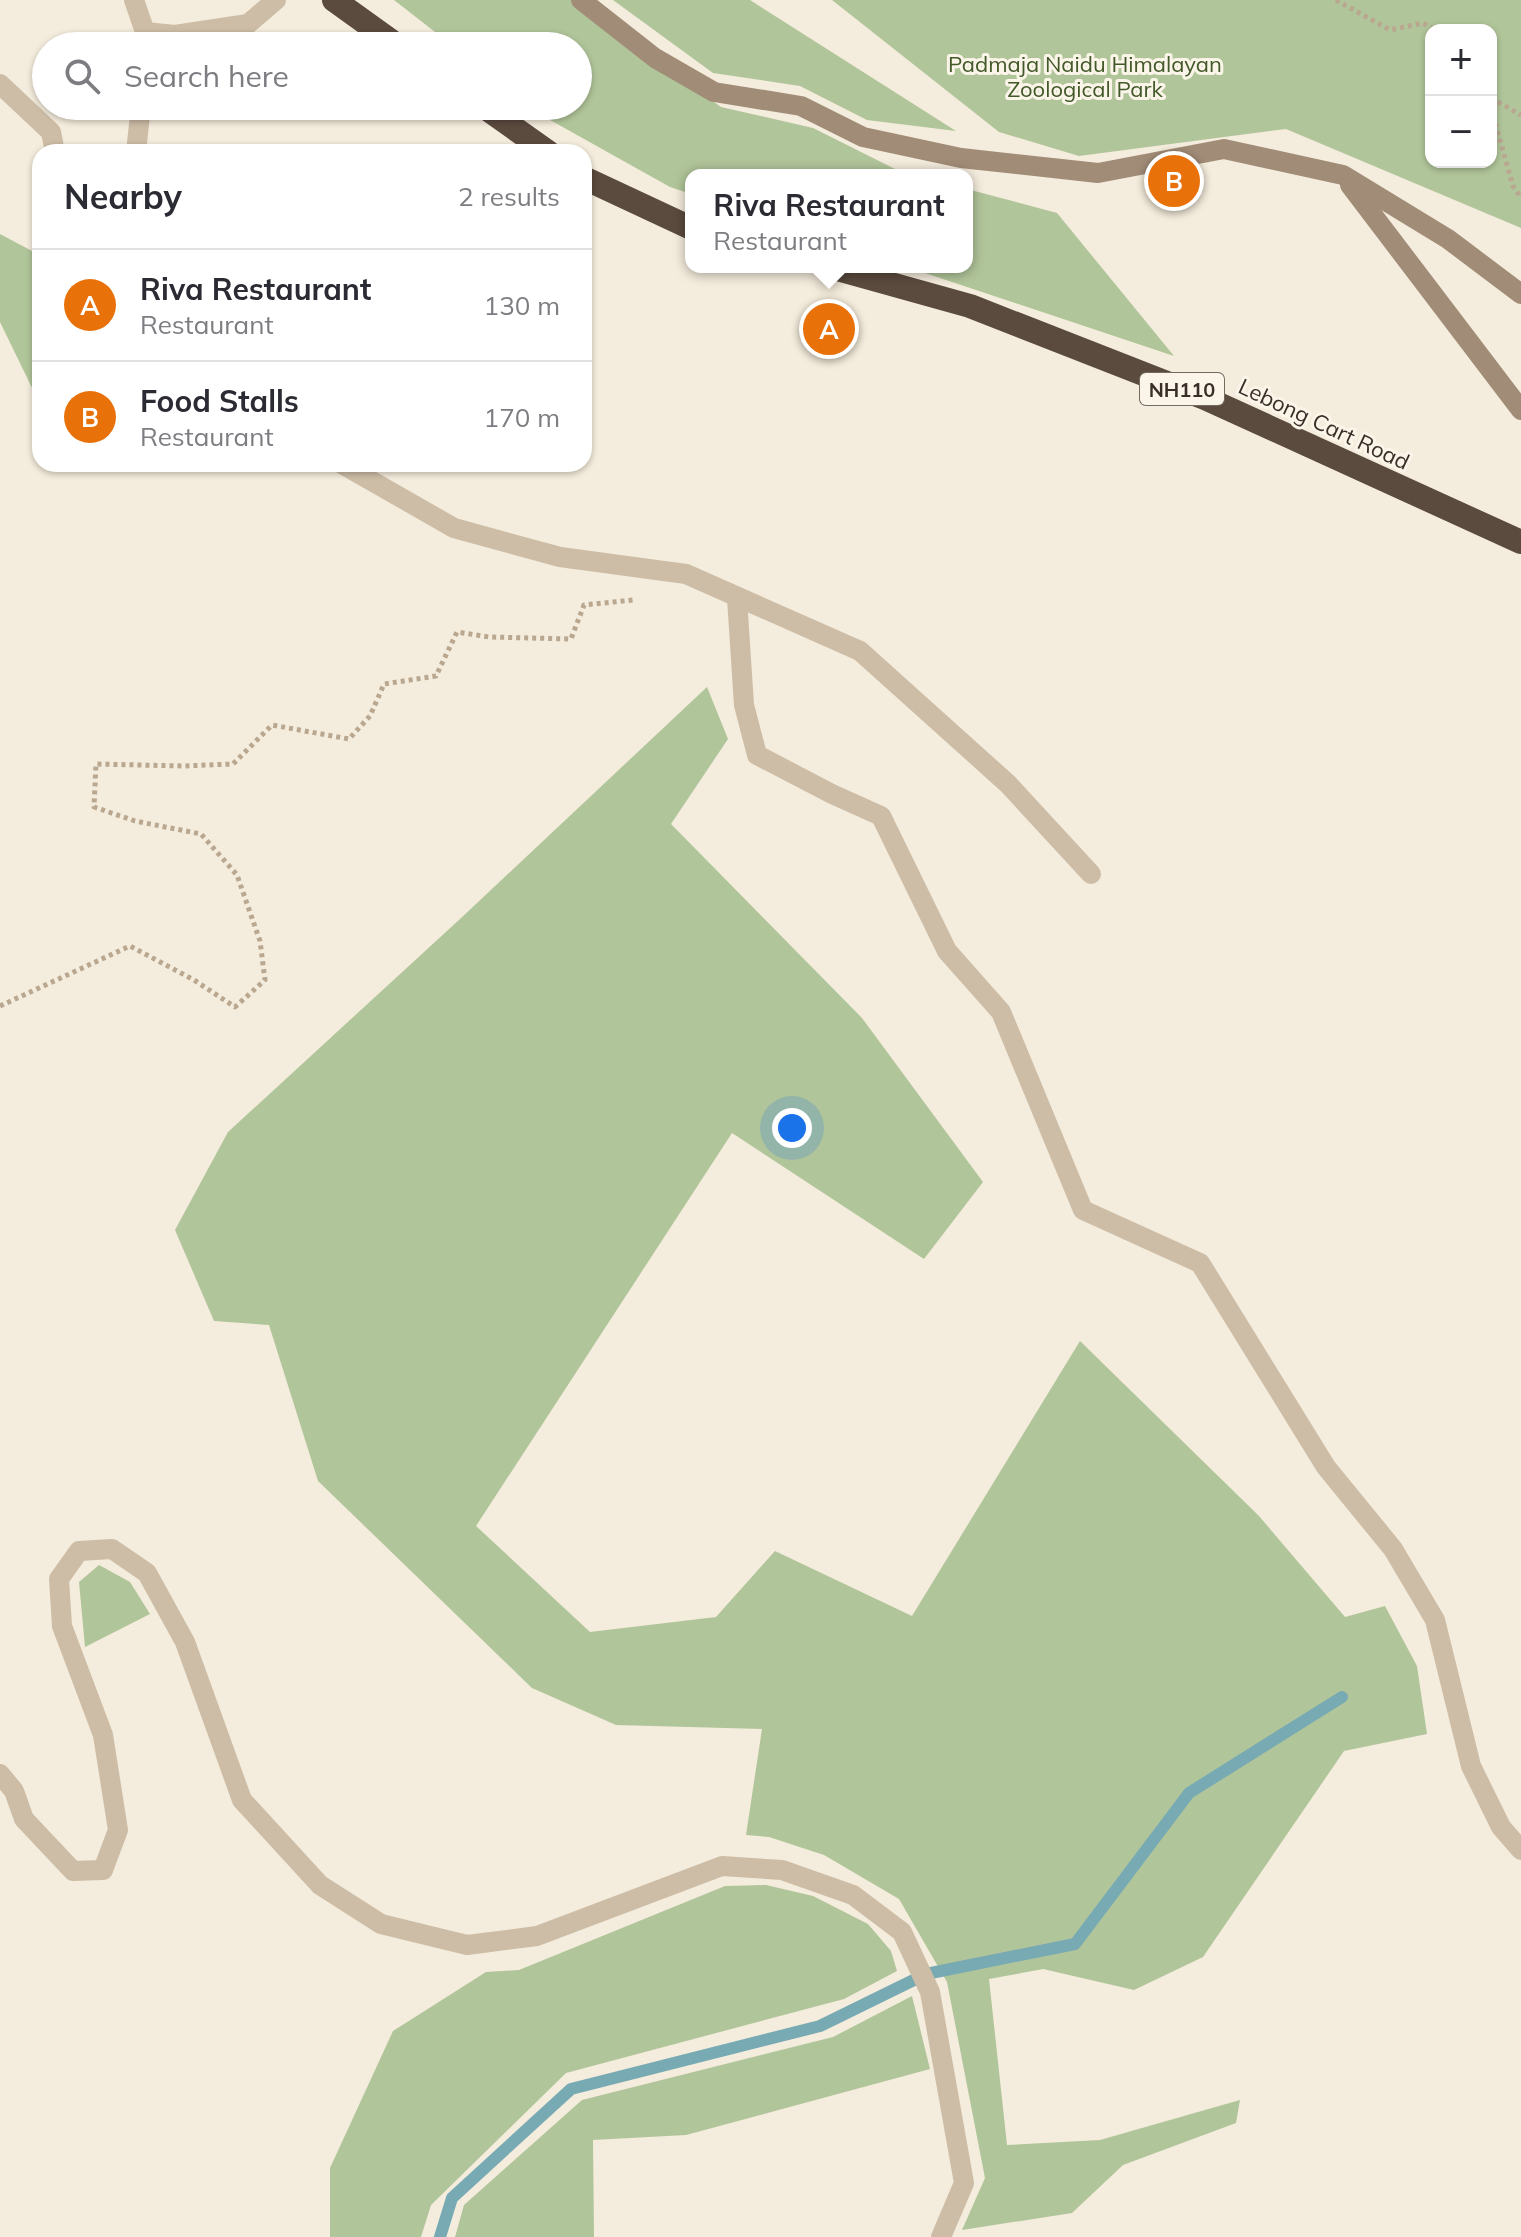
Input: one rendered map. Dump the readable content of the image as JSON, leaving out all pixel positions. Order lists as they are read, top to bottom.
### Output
{
  "streets": {
    "highway": ["NH110", "Lebong Cart Road"]
  },
  "parks": ["Padmaja Naidu Himalayan Zoological Park"],
  "page": {
    "map_buttons": ["+", "−"],
    "search": "Search here",
    "heading": ["Nearby", "2 results"],
    "pins": ["B", "A"],
    "popup": ["Riva Restaurant", "Restaurant"],
    "list": [
      {
        "mark": "A",
        "name": "Riva Restaurant",
        "note": "Restaurant",
        "value": "130 m"
      },
      {
        "mark": "B",
        "name": "Food Stalls",
        "note": "Restaurant",
        "value": "170 m"
      }
    ]
  }
}
